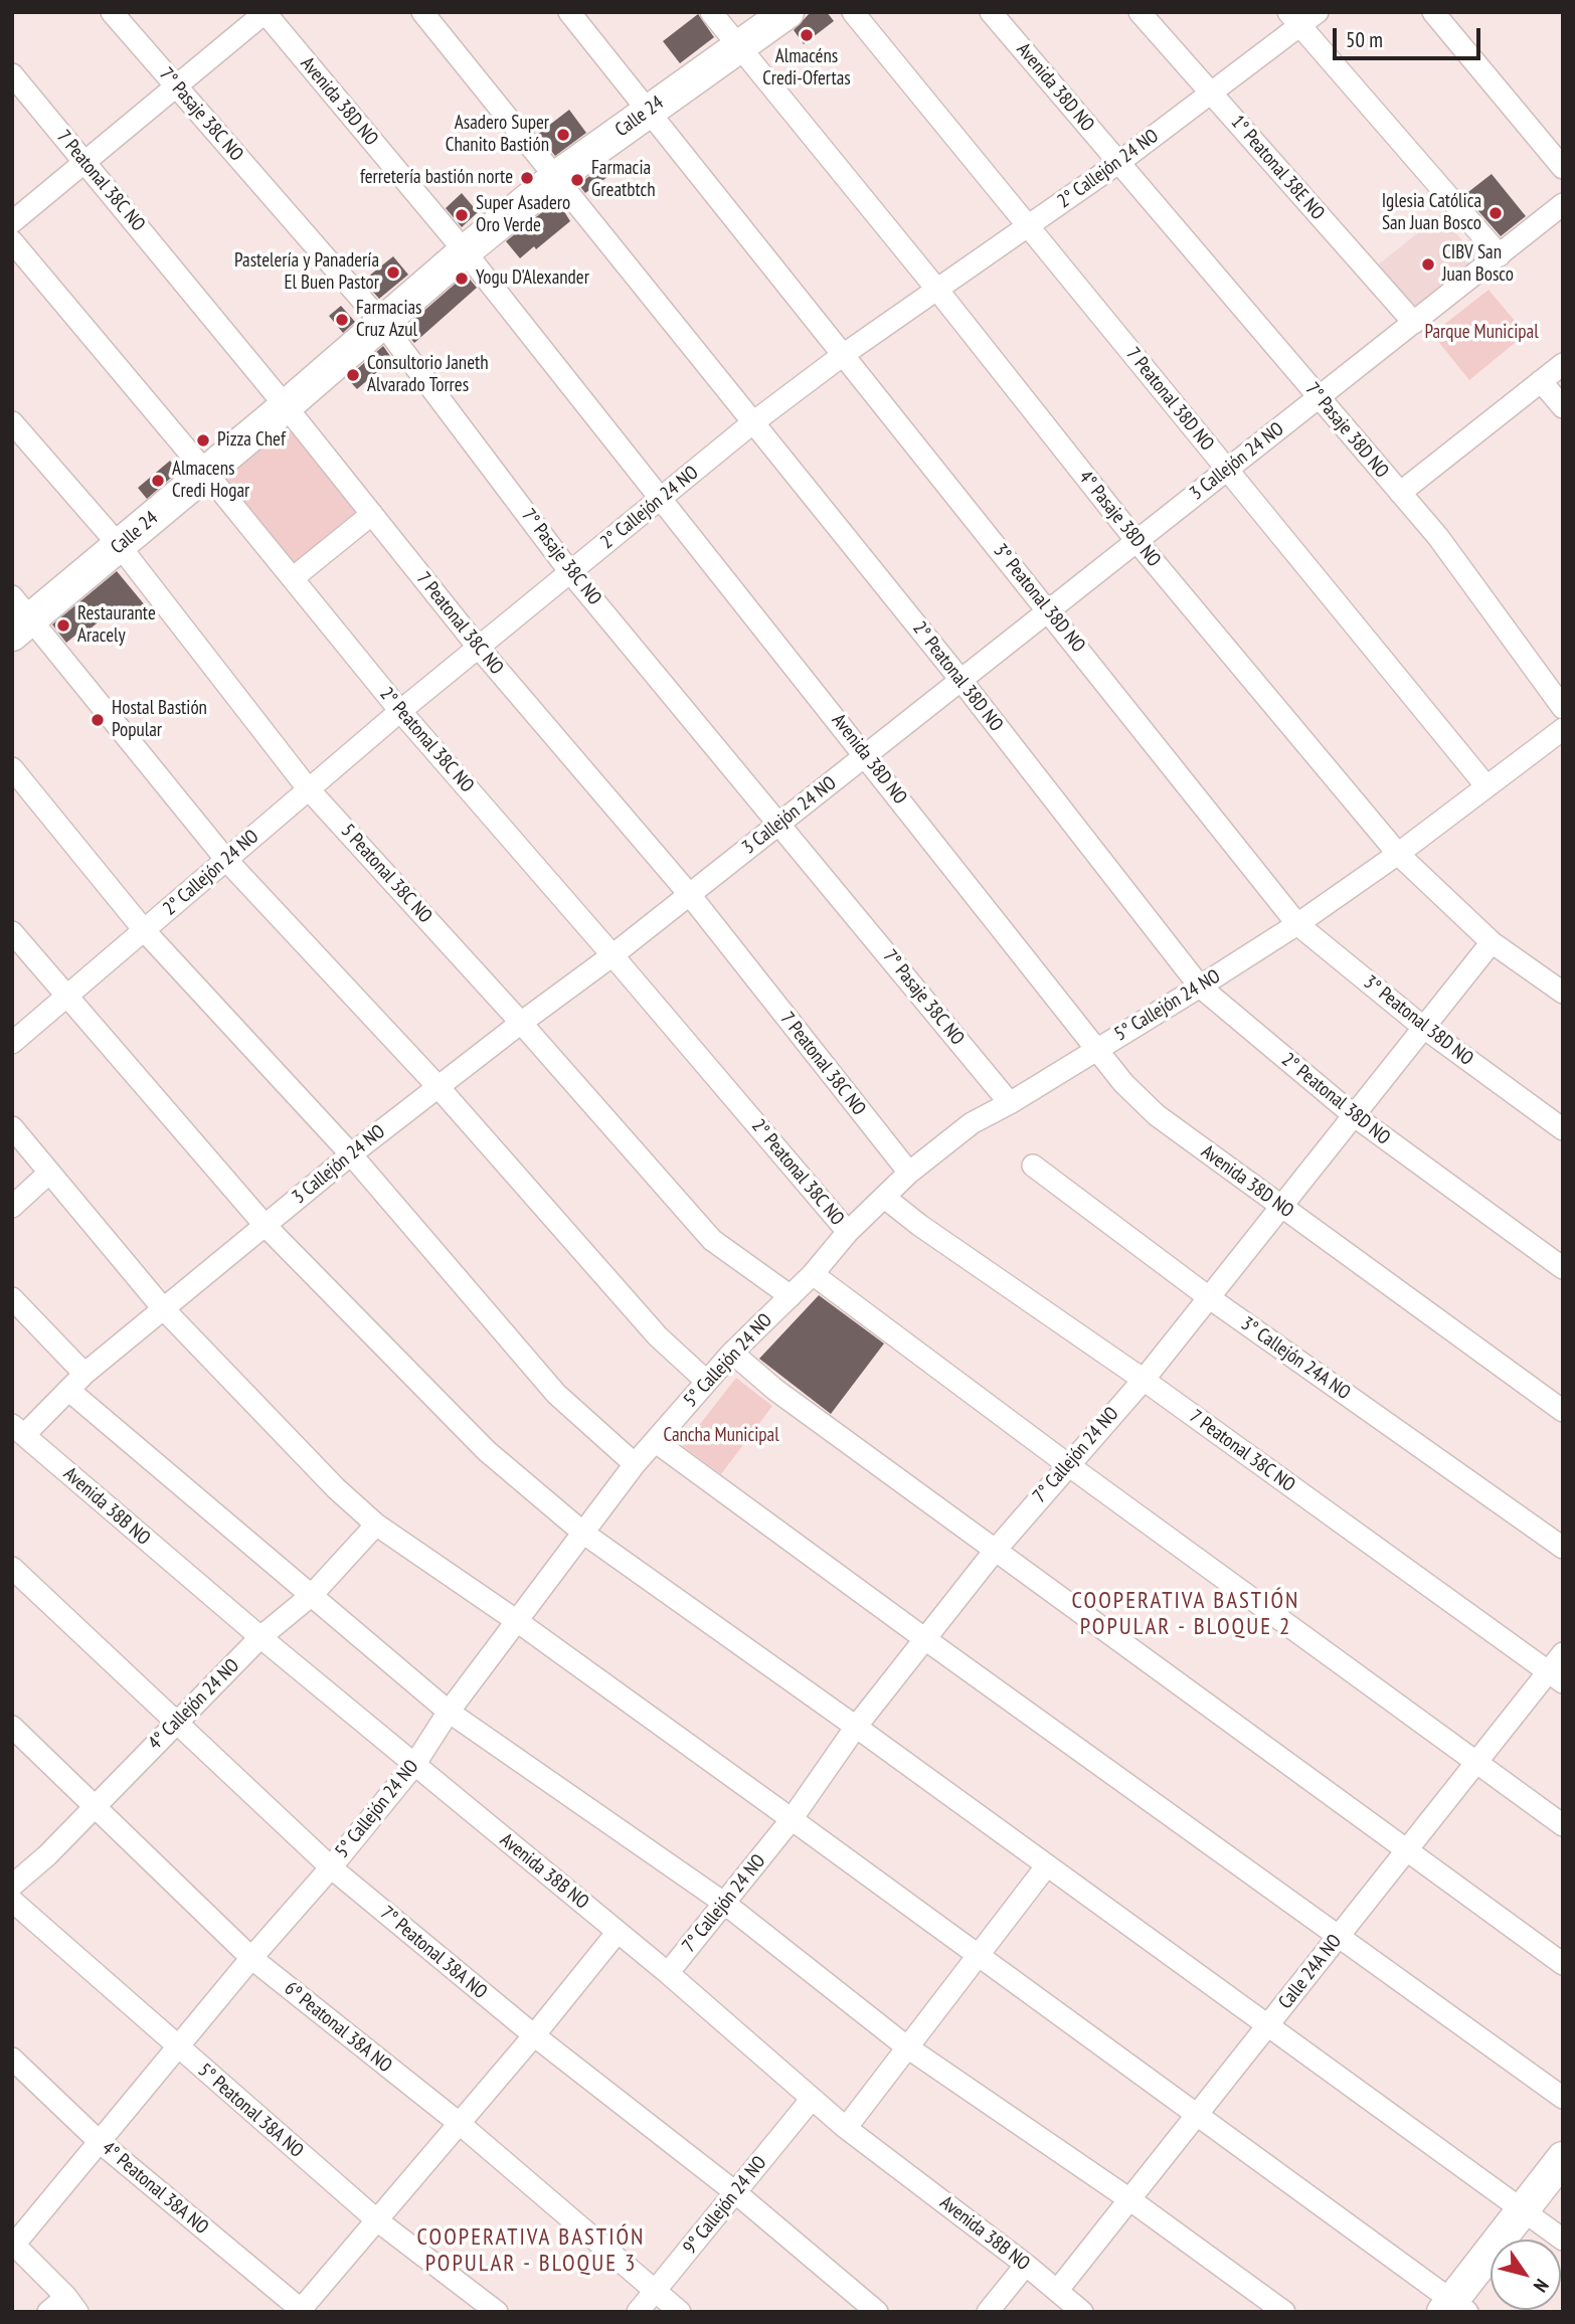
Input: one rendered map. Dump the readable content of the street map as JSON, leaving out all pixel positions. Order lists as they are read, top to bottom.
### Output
{
  "streets": {
    "street": [
      "Avenida 38D NO",
      "7° Pasaje 38C NO",
      "Calle 24",
      "1° Peatonal 38E NO",
      "2° Callejón 24 NO",
      "7 Peatonal 38C NO",
      "7 Peatonal 38D NO",
      "7° Pasaje 38D NO",
      "3 Callejón 24 NO",
      "4° Pasaje 38D NO",
      "3° Peatonal 38D NO",
      "2° Peatonal 38D NO",
      "2° Peatonal 38C NO",
      "5 Peatonal 38C NO",
      "5° Callejón 24 NO",
      "3° Callejón 24A NO",
      "7° Callejón 24 NO",
      "Avenida 38B NO",
      "4° Callejón 24 NO",
      "7° Peatonal 38A NO",
      "Calle 24A NO",
      "6º Peatonal 38A NO",
      "5° Peatonal 38A NO",
      "4° Peatonal 38A NO",
      "9° Callejón 24 NO"
    ]
  },
  "crossings": [
    ["Avenida 38D NO", "Calle 24"],
    ["Avenida 38D NO", "2° Callejón 24 NO"],
    ["Avenida 38D NO", "7° Pasaje 38D NO"],
    ["Avenida 38D NO", "3 Callejón 24 NO"],
    ["Avenida 38D NO", "5° Callejón 24 NO"],
    ["Avenida 38D NO", "7° Callejón 24 NO"],
    ["7° Pasaje 38C NO", "Calle 24"],
    ["7° Pasaje 38C NO", "2° Callejón 24 NO"],
    ["7° Pasaje 38C NO", "3 Callejón 24 NO"],
    ["7° Pasaje 38C NO", "5° Callejón 24 NO"],
    ["Calle 24", "7 Peatonal 38C NO"],
    ["Calle 24", "4° Pasaje 38D NO"],
    ["Calle 24", "3° Peatonal 38D NO"],
    ["Calle 24", "2° Peatonal 38D NO"],
    ["Calle 24", "2° Peatonal 38C NO"],
    ["Calle 24", "5 Peatonal 38C NO"],
    ["1° Peatonal 38E NO", "2° Callejón 24 NO"],
    ["1° Peatonal 38E NO", "3 Callejón 24 NO"],
    ["2° Callejón 24 NO", "7 Peatonal 38C NO"],
    ["2° Callejón 24 NO", "7 Peatonal 38D NO"],
    ["2° Callejón 24 NO", "7° Pasaje 38D NO"],
    ["2° Callejón 24 NO", "4° Pasaje 38D NO"],
    ["2° Callejón 24 NO", "3° Peatonal 38D NO"],
    ["2° Callejón 24 NO", "2° Peatonal 38D NO"],
    ["2° Callejón 24 NO", "2° Peatonal 38C NO"],
    ["2° Callejón 24 NO", "5 Peatonal 38C NO"],
    ["7 Peatonal 38C NO", "3 Callejón 24 NO"],
    ["7 Peatonal 38C NO", "5° Callejón 24 NO"],
    ["7 Peatonal 38C NO", "7° Callejón 24 NO"],
    ["7 Peatonal 38C NO", "Calle 24A NO"],
    ["7 Peatonal 38D NO", "3 Callejón 24 NO"],
    ["7 Peatonal 38D NO", "5° Callejón 24 NO"],
    ["7° Pasaje 38D NO", "3 Callejón 24 NO"],
    ["3 Callejón 24 NO", "4° Pasaje 38D NO"],
    ["3 Callejón 24 NO", "3° Peatonal 38D NO"],
    ["3 Callejón 24 NO", "2° Peatonal 38D NO"],
    ["3 Callejón 24 NO", "2° Peatonal 38C NO"],
    ["3 Callejón 24 NO", "5 Peatonal 38C NO"],
    ["3 Callejón 24 NO", "Avenida 38B NO"],
    ["4° Pasaje 38D NO", "5° Callejón 24 NO"],
    ["4° Pasaje 38D NO", "7° Callejón 24 NO"],
    ["3° Peatonal 38D NO", "5° Callejón 24 NO"],
    ["3° Peatonal 38D NO", "7° Callejón 24 NO"],
    ["2° Peatonal 38D NO", "5° Callejón 24 NO"],
    ["2° Peatonal 38D NO", "7° Callejón 24 NO"],
    ["2° Peatonal 38C NO", "5° Callejón 24 NO"],
    ["5 Peatonal 38C NO", "5° Callejón 24 NO"],
    ["5° Callejón 24 NO", "Avenida 38B NO"],
    ["5° Callejón 24 NO", "7° Peatonal 38A NO"],
    ["5° Callejón 24 NO", "6º Peatonal 38A NO"],
    ["5° Callejón 24 NO", "5° Peatonal 38A NO"],
    ["5° Callejón 24 NO", "4° Peatonal 38A NO"],
    ["3° Callejón 24A NO", "7° Callejón 24 NO"],
    ["7° Callejón 24 NO", "Avenida 38B NO"],
    ["Avenida 38B NO", "4° Callejón 24 NO"],
    ["Avenida 38B NO", "Calle 24A NO"],
    ["Avenida 38B NO", "9° Callejón 24 NO"],
    ["4° Callejón 24 NO", "7° Peatonal 38A NO"],
    ["4° Callejón 24 NO", "6º Peatonal 38A NO"],
    ["7° Peatonal 38A NO", "9° Callejón 24 NO"],
    ["6º Peatonal 38A NO", "9° Callejón 24 NO"]
  ],
  "districts": ["COOPERATIVA BASTIÓN POPULAR - BLOQUE 2", "COOPERATIVA BASTIÓN POPULAR - BLOQUE 3"],
  "parks": ["Parque Municipal", "Cancha Municipal"],
  "places": [
    "Almacéns Credi-Ofertas",
    "Asadero Super Chanito Bastión",
    "ferretería bastión norte",
    "Farmacia Greatbtch",
    "Iglesia Católica San Juan Bosco",
    "Super Asadero Oro Verde",
    "CIBV San Juan Bosco",
    "Pastelería y Panadería El Buen Pastor",
    "Yogu D'Alexander",
    "Farmacias Cruz Azul",
    "Consultorio Janeth Alvarado Torres",
    "Pizza Chef",
    "Almacens Credi Hogar",
    "Restaurante Aracely",
    "Hostal Bastión Popular"
  ],
  "scale_bar": "50 m",
  "north": "bottom right"
}
